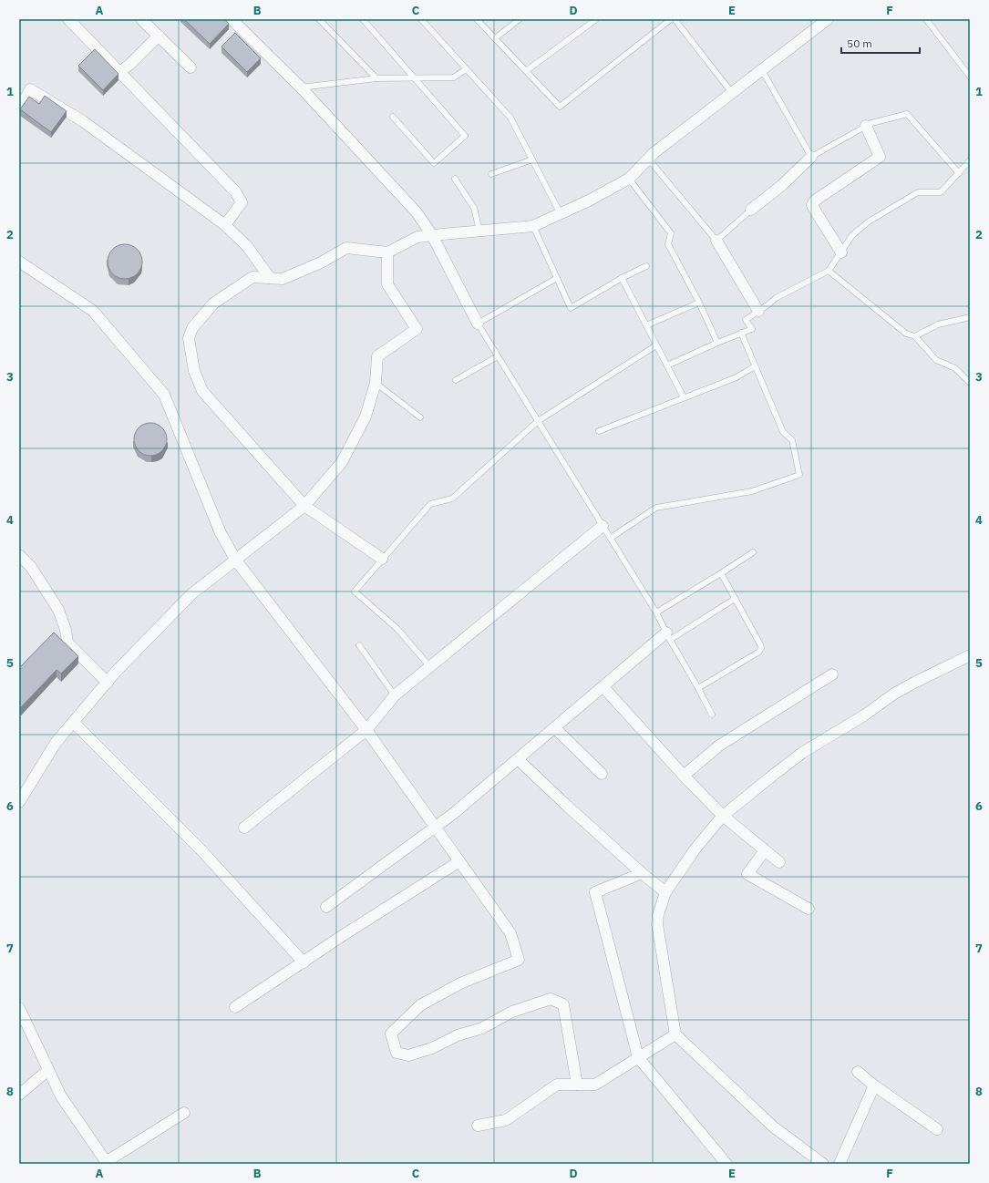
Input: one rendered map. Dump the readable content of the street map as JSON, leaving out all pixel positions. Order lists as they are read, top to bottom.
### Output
{
  "scale_bar": "50 m",
  "grid": {
    "columns": [
      "A",
      "B",
      "C",
      "D",
      "E",
      "F"
    ],
    "rows": [
      "1",
      "2",
      "3",
      "4",
      "5",
      "6",
      "7",
      "8"
    ]
  }
}
